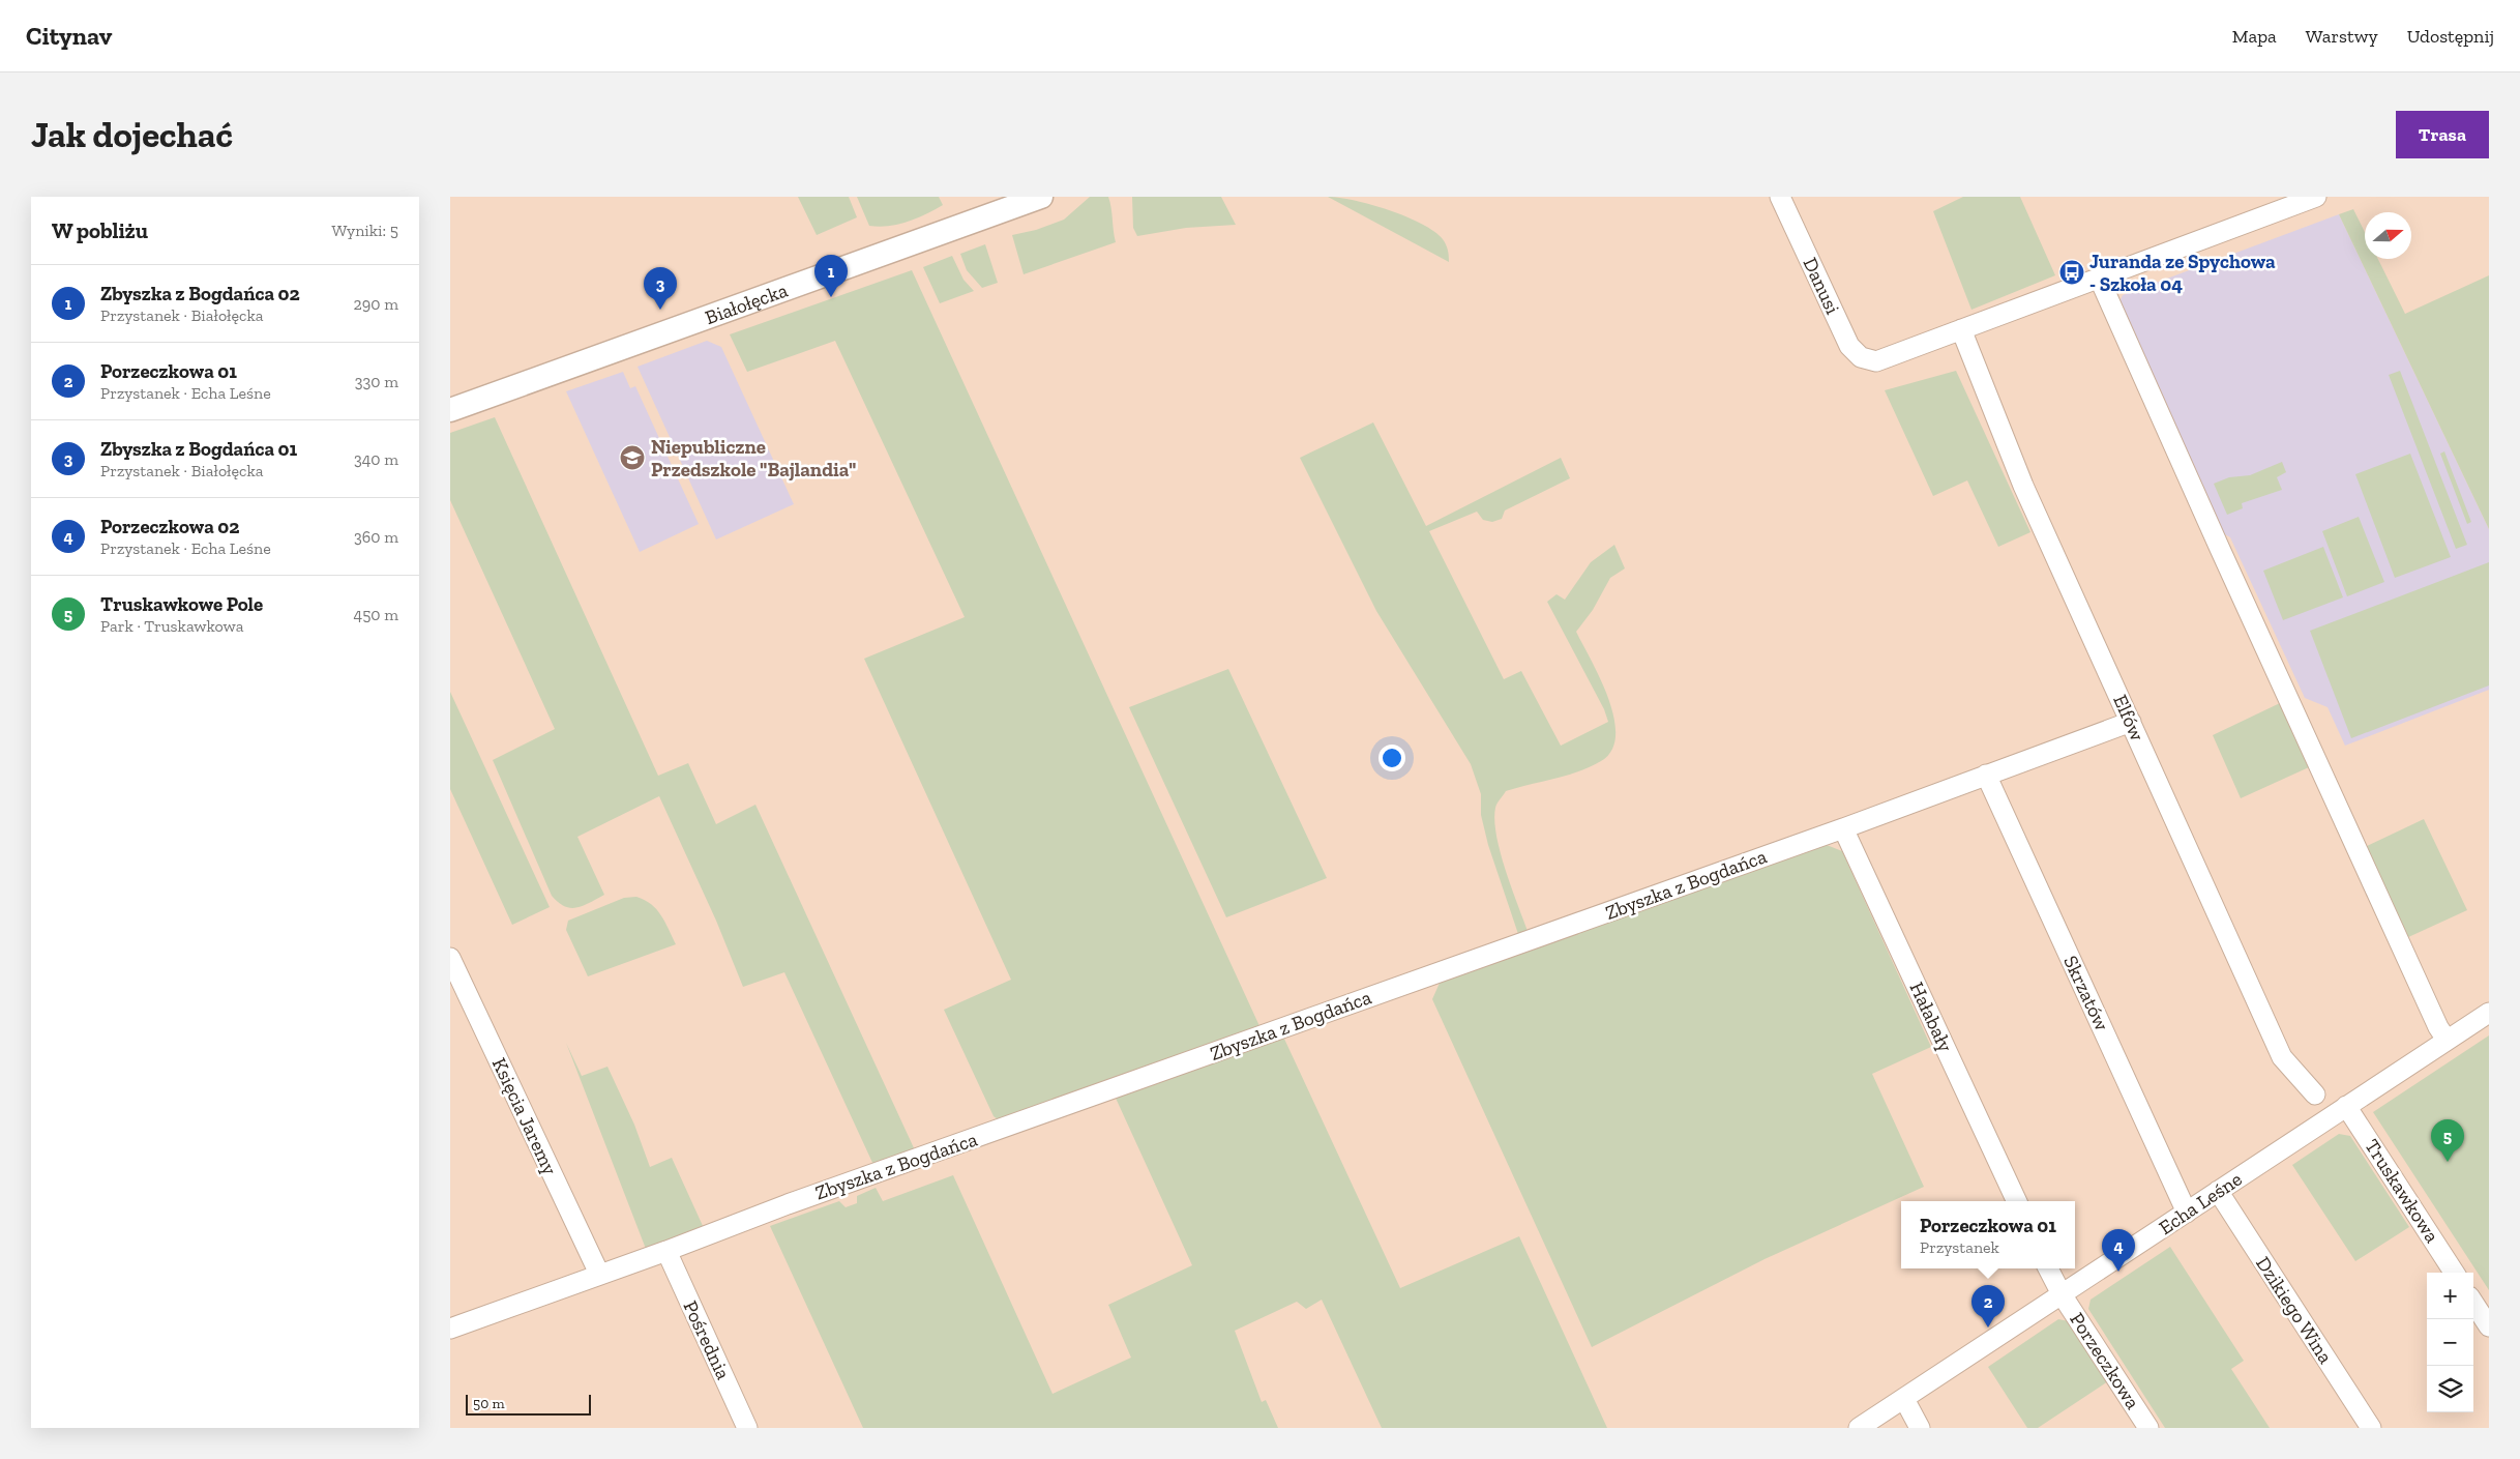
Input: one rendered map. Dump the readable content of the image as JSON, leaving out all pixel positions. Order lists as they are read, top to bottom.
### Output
{
  "streets": {
    "street": [
      "Danusi",
      "Białołęcka",
      "Elfów",
      "Zbyszka z Bogdańca",
      "Skrzatów",
      "Hałabały",
      "Księcia Jaremy",
      "Truskawkowa",
      "Echa Leśne",
      "Dzikiego Wina",
      "Pośrednia",
      "Porzeczkowa"
    ]
  },
  "crossings": [
    ["Danusi", "Elfów"],
    ["Elfów", "Zbyszka z Bogdańca"],
    ["Zbyszka z Bogdańca", "Skrzatów"],
    ["Zbyszka z Bogdańca", "Hałabały"],
    ["Zbyszka z Bogdańca", "Księcia Jaremy"],
    ["Zbyszka z Bogdańca", "Pośrednia"],
    ["Skrzatów", "Echa Leśne"],
    ["Truskawkowa", "Echa Leśne"],
    ["Echa Leśne", "Dzikiego Wina"],
    ["Echa Leśne", "Porzeczkowa"]
  ],
  "places": {
    "bus stop": ["Juranda ze Spychowa - Szkoła 04"],
    "school or university": ["Niepubliczne Przedszkole \"Bajlandia\""]
  },
  "scale_bar": "50 m",
  "north": "right",
  "page": {
    "header": "Citynav",
    "nav": ["Mapa", "Warstwy", "Udostępnij"],
    "buttons": "Trasa",
    "title": "Jak dojechać",
    "heading": ["W pobliżu", "Wyniki: 5"],
    "pins": [
      "1",
      "3",
      "5",
      "4",
      "2"
    ],
    "list": [
      {
        "mark": "1",
        "name": "Zbyszka z Bogdańca 02",
        "note": "Przystanek · Białołęcka",
        "value": "290 m"
      },
      {
        "mark": "2",
        "name": "Porzeczkowa 01",
        "note": "Przystanek · Echa Leśne",
        "value": "330 m"
      },
      {
        "mark": "3",
        "name": "Zbyszka z Bogdańca 01",
        "note": "Przystanek · Białołęcka",
        "value": "340 m"
      },
      {
        "mark": "4",
        "name": "Porzeczkowa 02",
        "note": "Przystanek · Echa Leśne",
        "value": "360 m"
      },
      {
        "mark": "5",
        "name": "Truskawkowe Pole",
        "note": "Park · Truskawkowa",
        "value": "450 m"
      }
    ],
    "popup": ["Porzeczkowa 01", "Przystanek"],
    "map_buttons": ["+", "−"],
    "scale": "50 m"
  }
}
